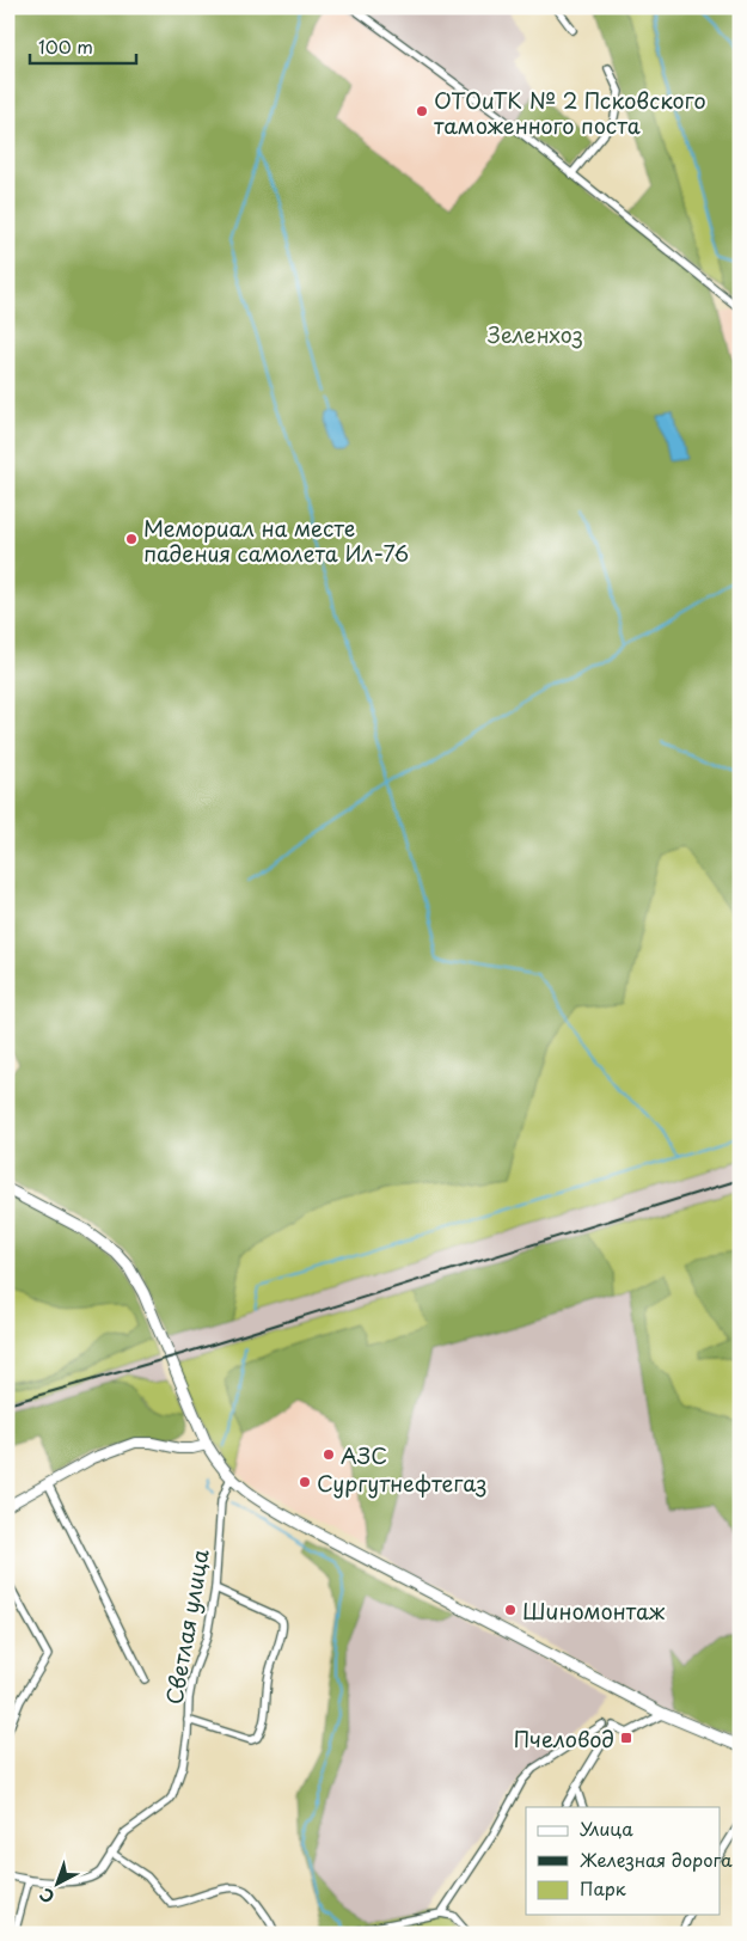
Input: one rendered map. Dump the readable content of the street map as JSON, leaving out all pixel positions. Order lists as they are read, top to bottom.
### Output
{
  "streets": {
    "street": ["Светлая улица"]
  },
  "parks": ["Зеленхоз"],
  "places": {
    "other": [
      "ОТОиТК № 2 Псковского таможенного поста",
      "Мемориал на месте падения самолета Ил-76",
      "АЗС",
      "Сургутнефтегаз",
      "Шиномонтаж"
    ],
    "transit": ["Пчеловод"]
  },
  "legend": ["Улица", "Железная дорога", "Парк"],
  "scale_bar": "100 m",
  "north": "bottom left"
}
